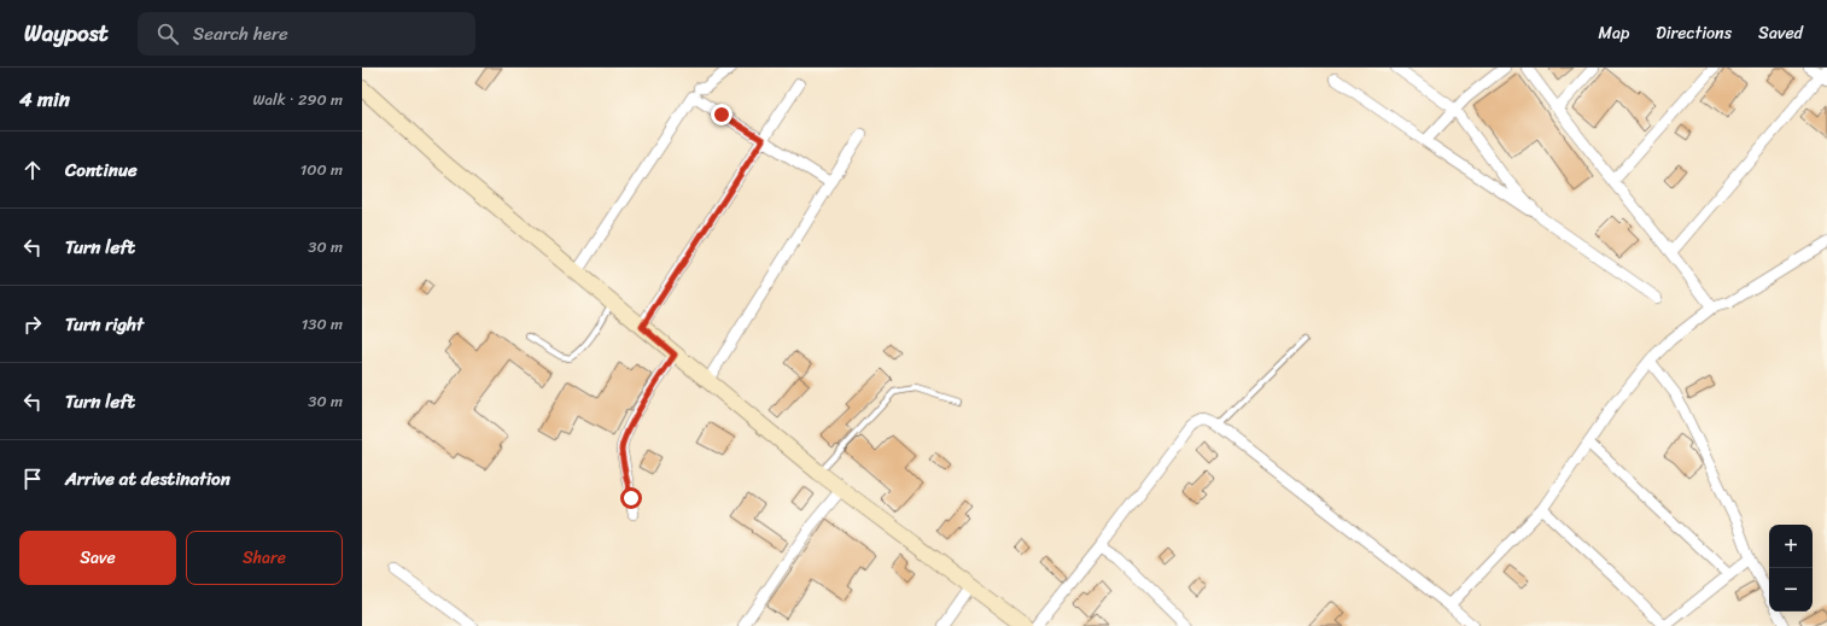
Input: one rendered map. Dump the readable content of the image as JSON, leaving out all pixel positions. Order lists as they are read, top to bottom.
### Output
{
  "page": {
    "header": "Waypost",
    "search": "Search here",
    "nav": ["Map", "Directions", "Saved"],
    "heading": ["4 min", "Walk · 290 m"],
    "list": [
      ["Continue", "100 m"],
      ["Turn left", "30 m"],
      ["Turn right", "130 m"],
      ["Turn left", "30 m"],
      "Arrive at destination"
    ],
    "buttons": ["Save", "Share"],
    "map_buttons": ["+", "−"]
  }
}
